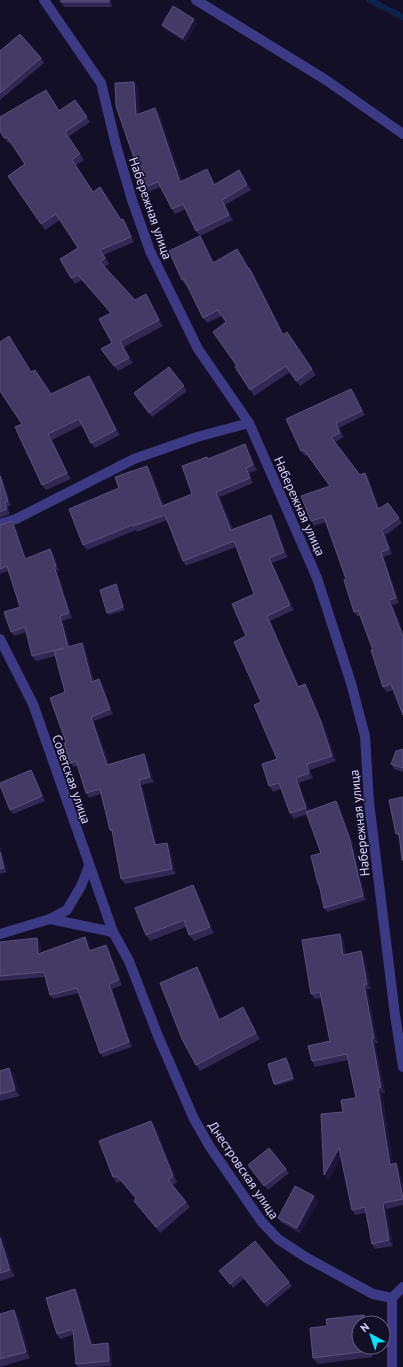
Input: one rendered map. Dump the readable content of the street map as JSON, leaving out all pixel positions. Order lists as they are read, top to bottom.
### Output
{
  "streets": {
    "street": ["Набережная улица", "Советская улица", "Днестровская улица"]
  },
  "crossings": [
    ["Советская улица", "Днестровская улица"]
  ],
  "north": "top left"
}
